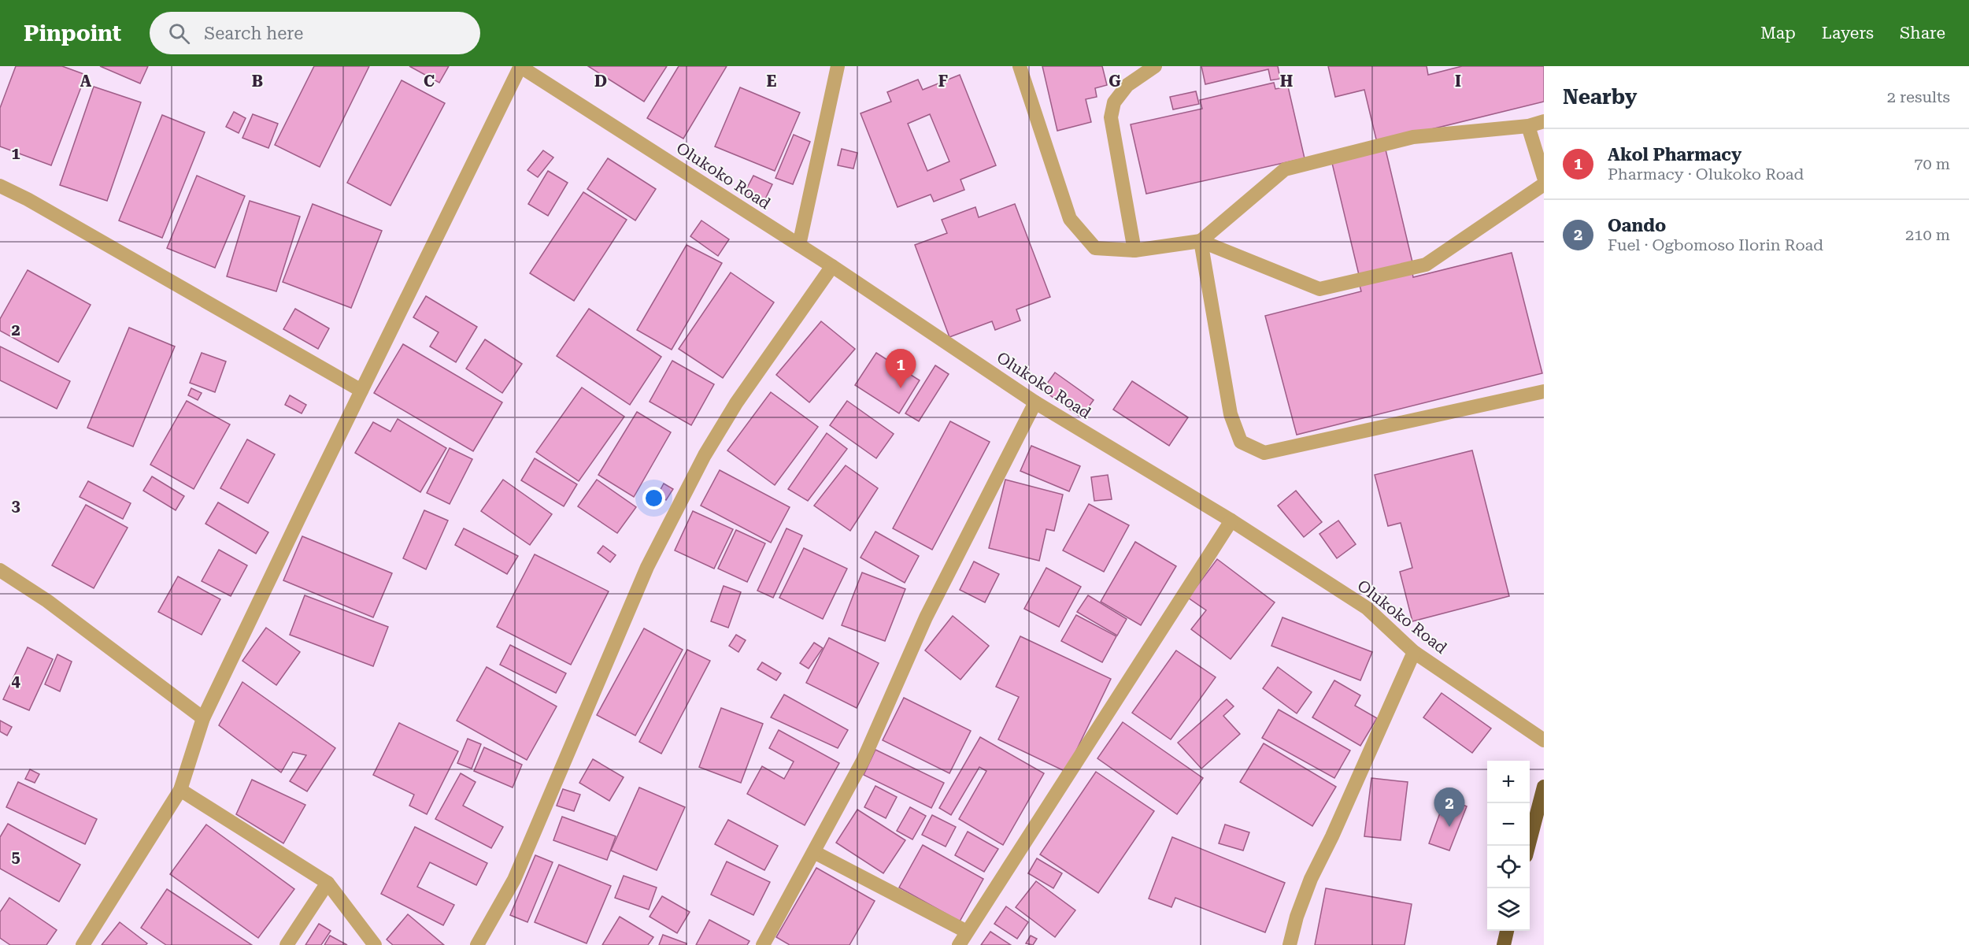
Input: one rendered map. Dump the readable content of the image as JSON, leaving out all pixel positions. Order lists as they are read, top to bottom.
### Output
{
  "streets": {
    "street": ["Olukoko Road"]
  },
  "page": {
    "header": "Pinpoint",
    "search": "Search here",
    "nav": ["Map", "Layers", "Share"],
    "heading": ["Nearby", "2 results"],
    "list": [
      {
        "mark": "1",
        "name": "Akol Pharmacy",
        "note": "Pharmacy · Olukoko Road",
        "value": "70 m"
      },
      {
        "mark": "2",
        "name": "Oando",
        "note": "Fuel · Ogbomoso Ilorin Road",
        "value": "210 m"
      }
    ],
    "pins": ["1", "2"],
    "map_buttons": ["+", "−"]
  },
  "grid": {
    "columns": [
      "A",
      "B",
      "C",
      "D",
      "E",
      "F",
      "G",
      "H",
      "I"
    ],
    "rows": [
      "1",
      "2",
      "3",
      "4",
      "5"
    ]
  }
}
